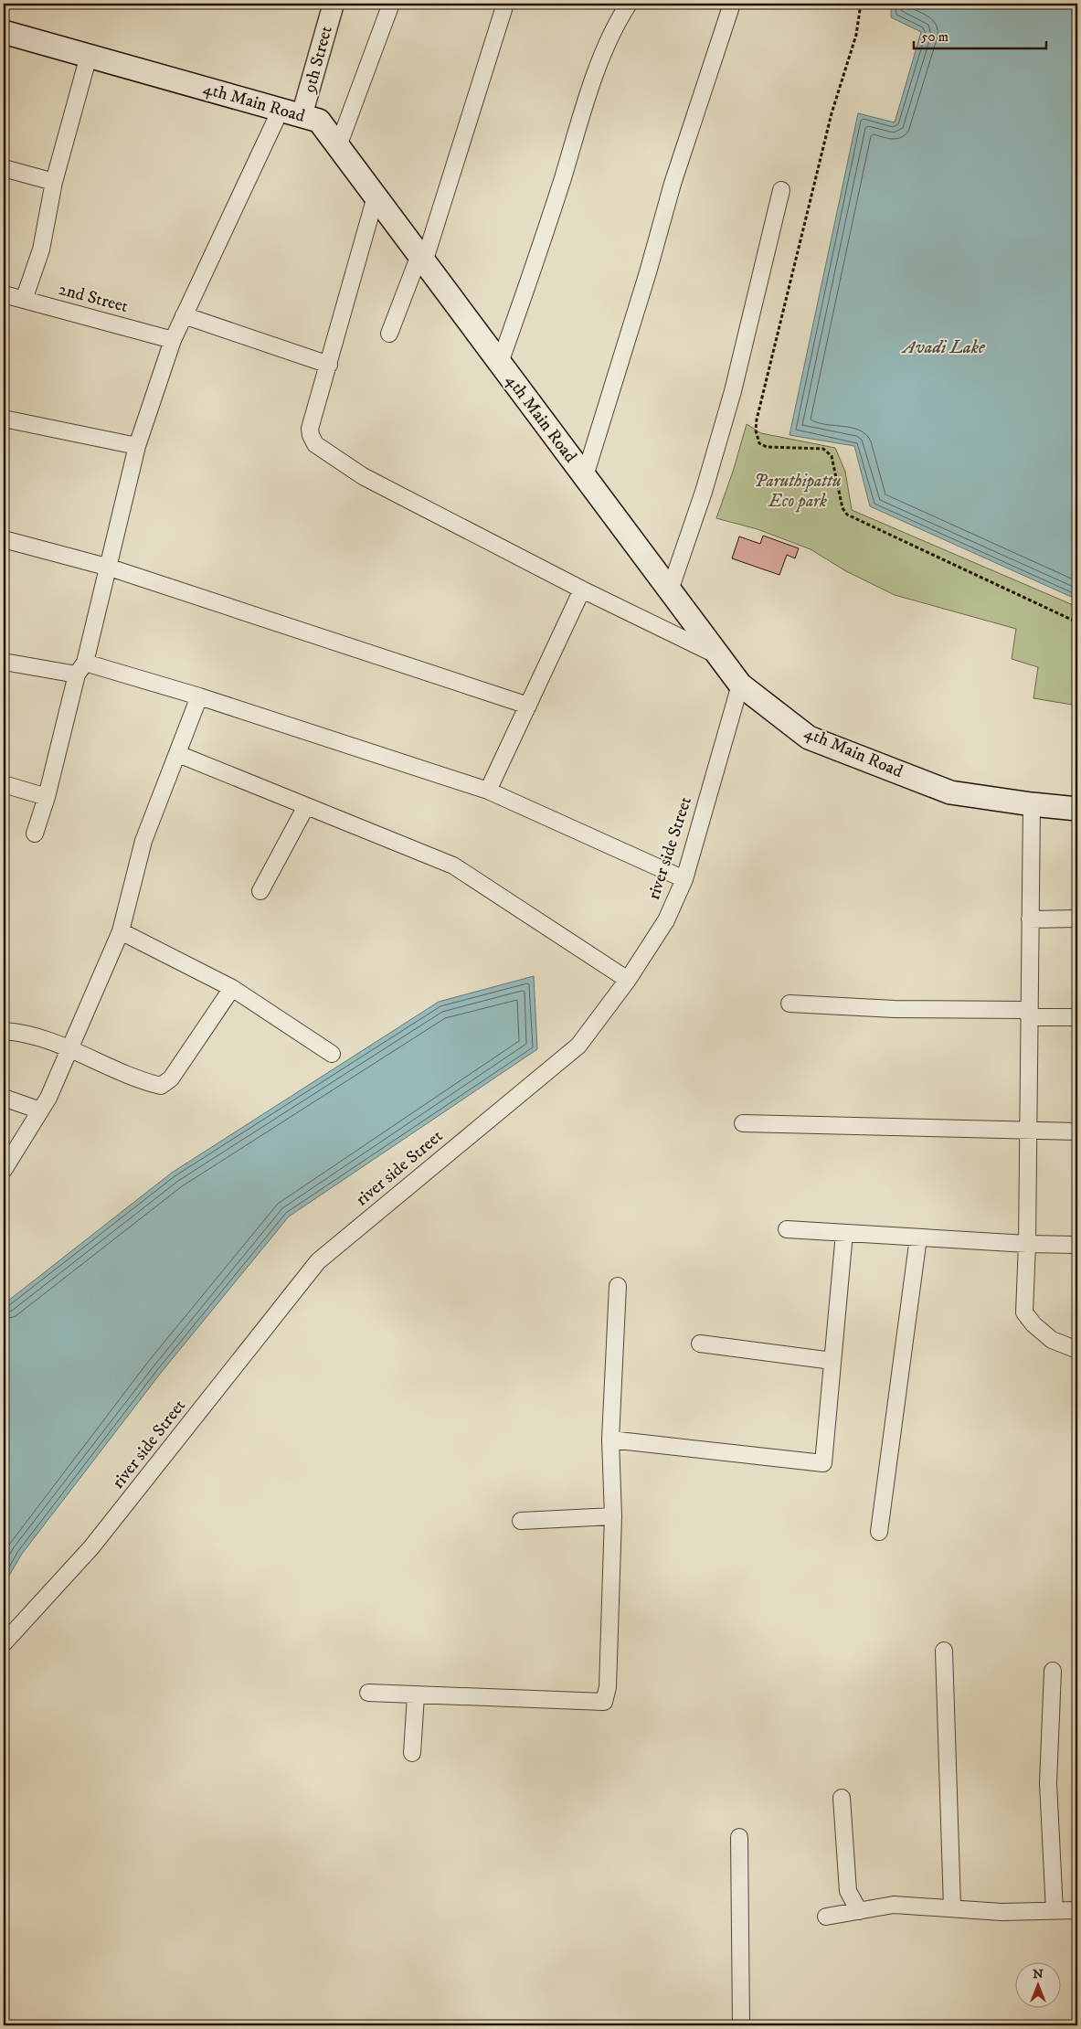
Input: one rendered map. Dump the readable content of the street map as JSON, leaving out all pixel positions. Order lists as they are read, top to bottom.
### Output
{
  "streets": {
    "main road": ["4th Main Road"],
    "street": ["9th Street", "2nd Street", "river side Street"]
  },
  "crossings": [
    ["9th Street", "4th Main Road"],
    ["4th Main Road", "river side Street"]
  ],
  "water": ["Avadi Lake"],
  "parks": ["Paruthipattu Eco park"],
  "scale_bar": "50 m",
  "north": "top"
}
